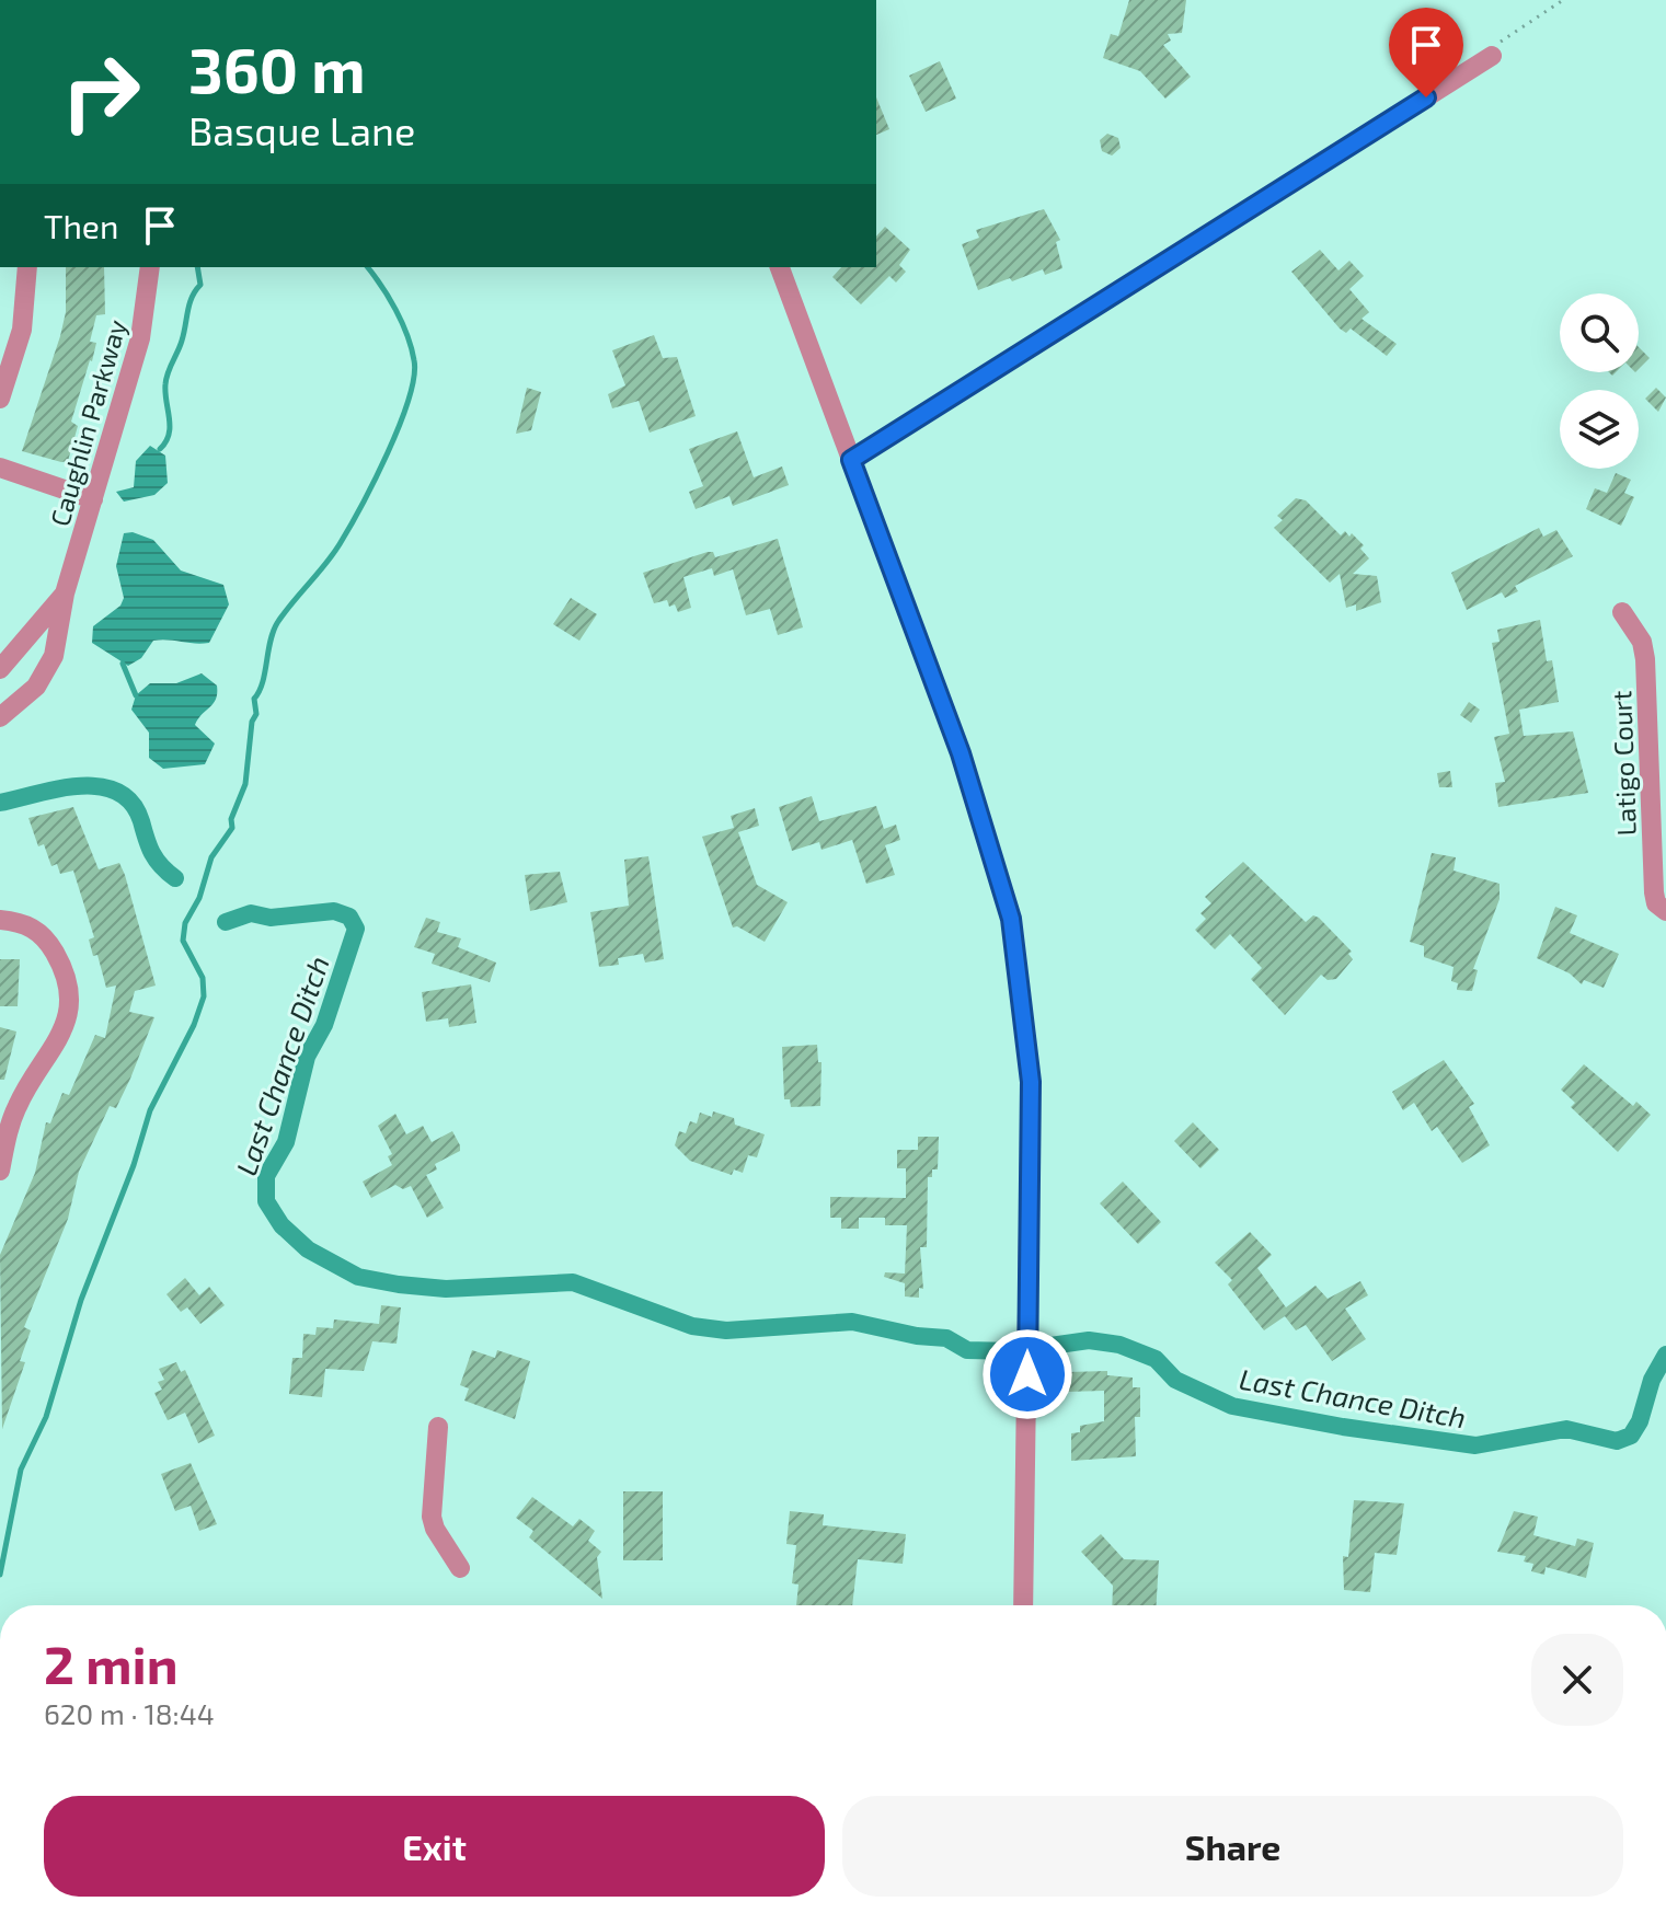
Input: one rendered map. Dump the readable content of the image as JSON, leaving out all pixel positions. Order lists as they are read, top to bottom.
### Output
{
  "streets": {
    "street": ["Caughlin Parkway", "Latigo Court"]
  },
  "water": ["Last Chance Ditch"],
  "page": {
    "turn": ["360 m", "Basque Lane"],
    "then": "Then",
    "heading": ["2 min", "620 m · 18:44"],
    "buttons": ["Exit", "Share"]
  }
}
